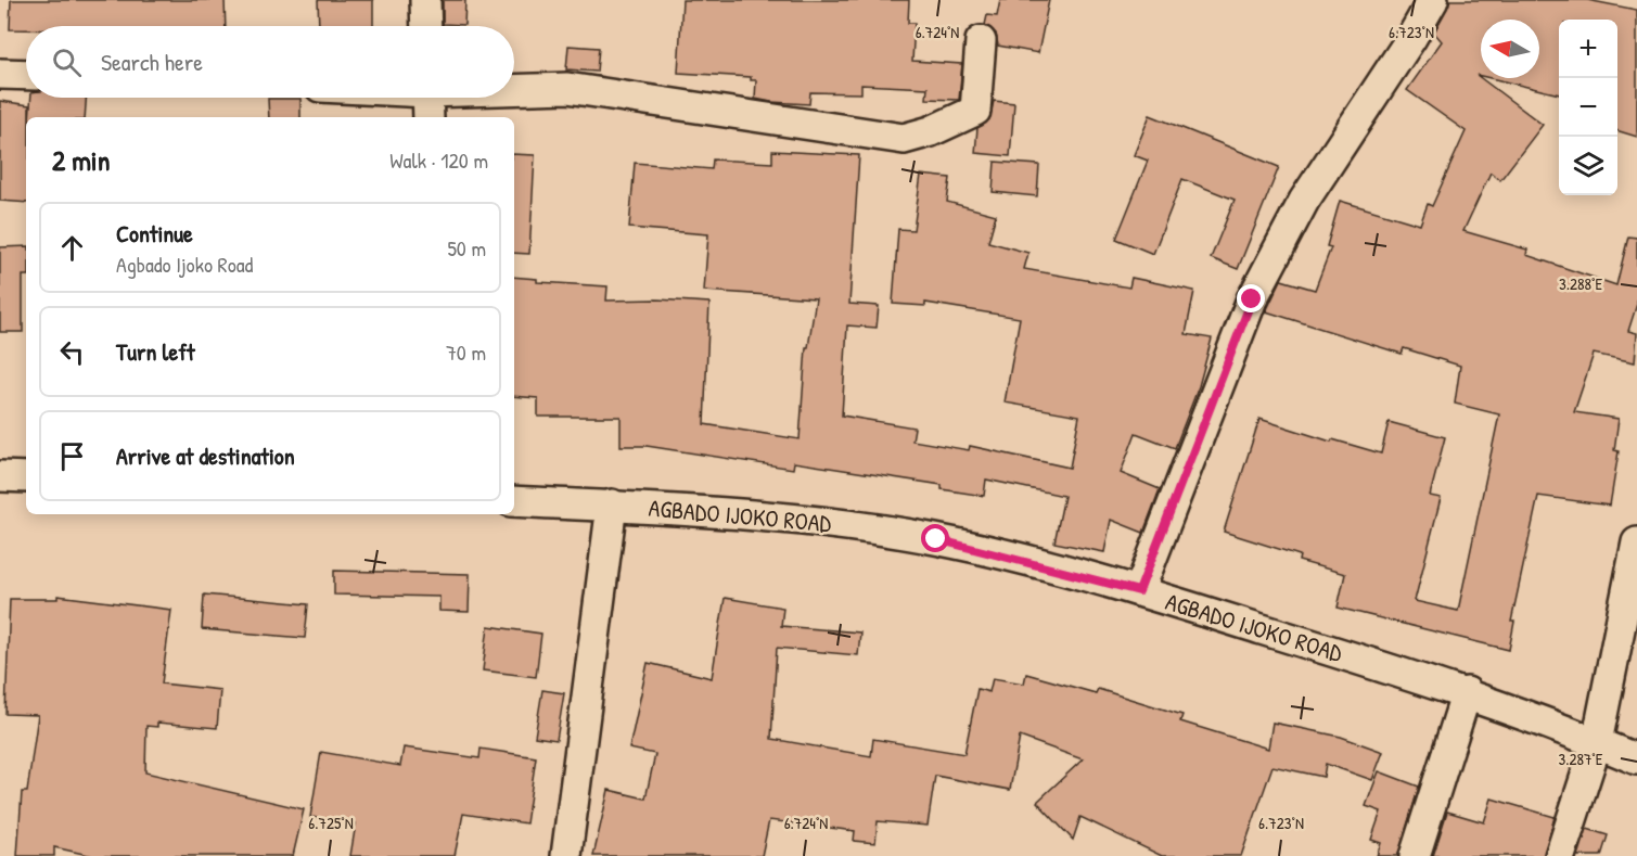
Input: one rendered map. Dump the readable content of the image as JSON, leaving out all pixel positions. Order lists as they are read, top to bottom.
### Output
{
  "streets": {
    "street": ["AGBADO IJOKO ROAD"]
  },
  "north": "left",
  "page": {
    "map_buttons": ["+", "−"],
    "search": "Search here",
    "heading": ["2 min", "Walk · 120 m"],
    "list": [
      ["Continue", "Agbado Ijoko Road", "50 m"],
      ["Turn left", "70 m"],
      "Arrive at destination"
    ]
  },
  "coordinates": [
    "6.724°N",
    "6.723°N",
    "3.288°E",
    "3.287°E",
    "6.725°N"
  ]
}
